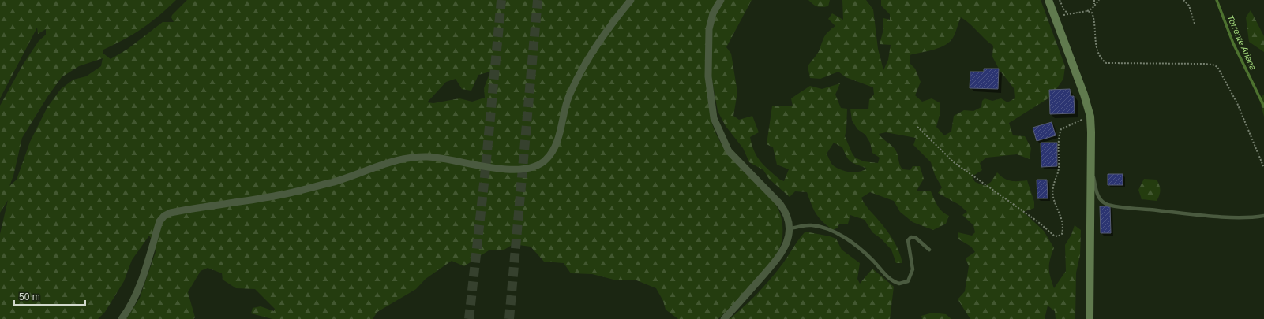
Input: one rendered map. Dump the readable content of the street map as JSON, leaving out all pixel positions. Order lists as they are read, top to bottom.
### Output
{
  "water": ["Torrente Ariana"],
  "scale_bar": "50 m"
}
